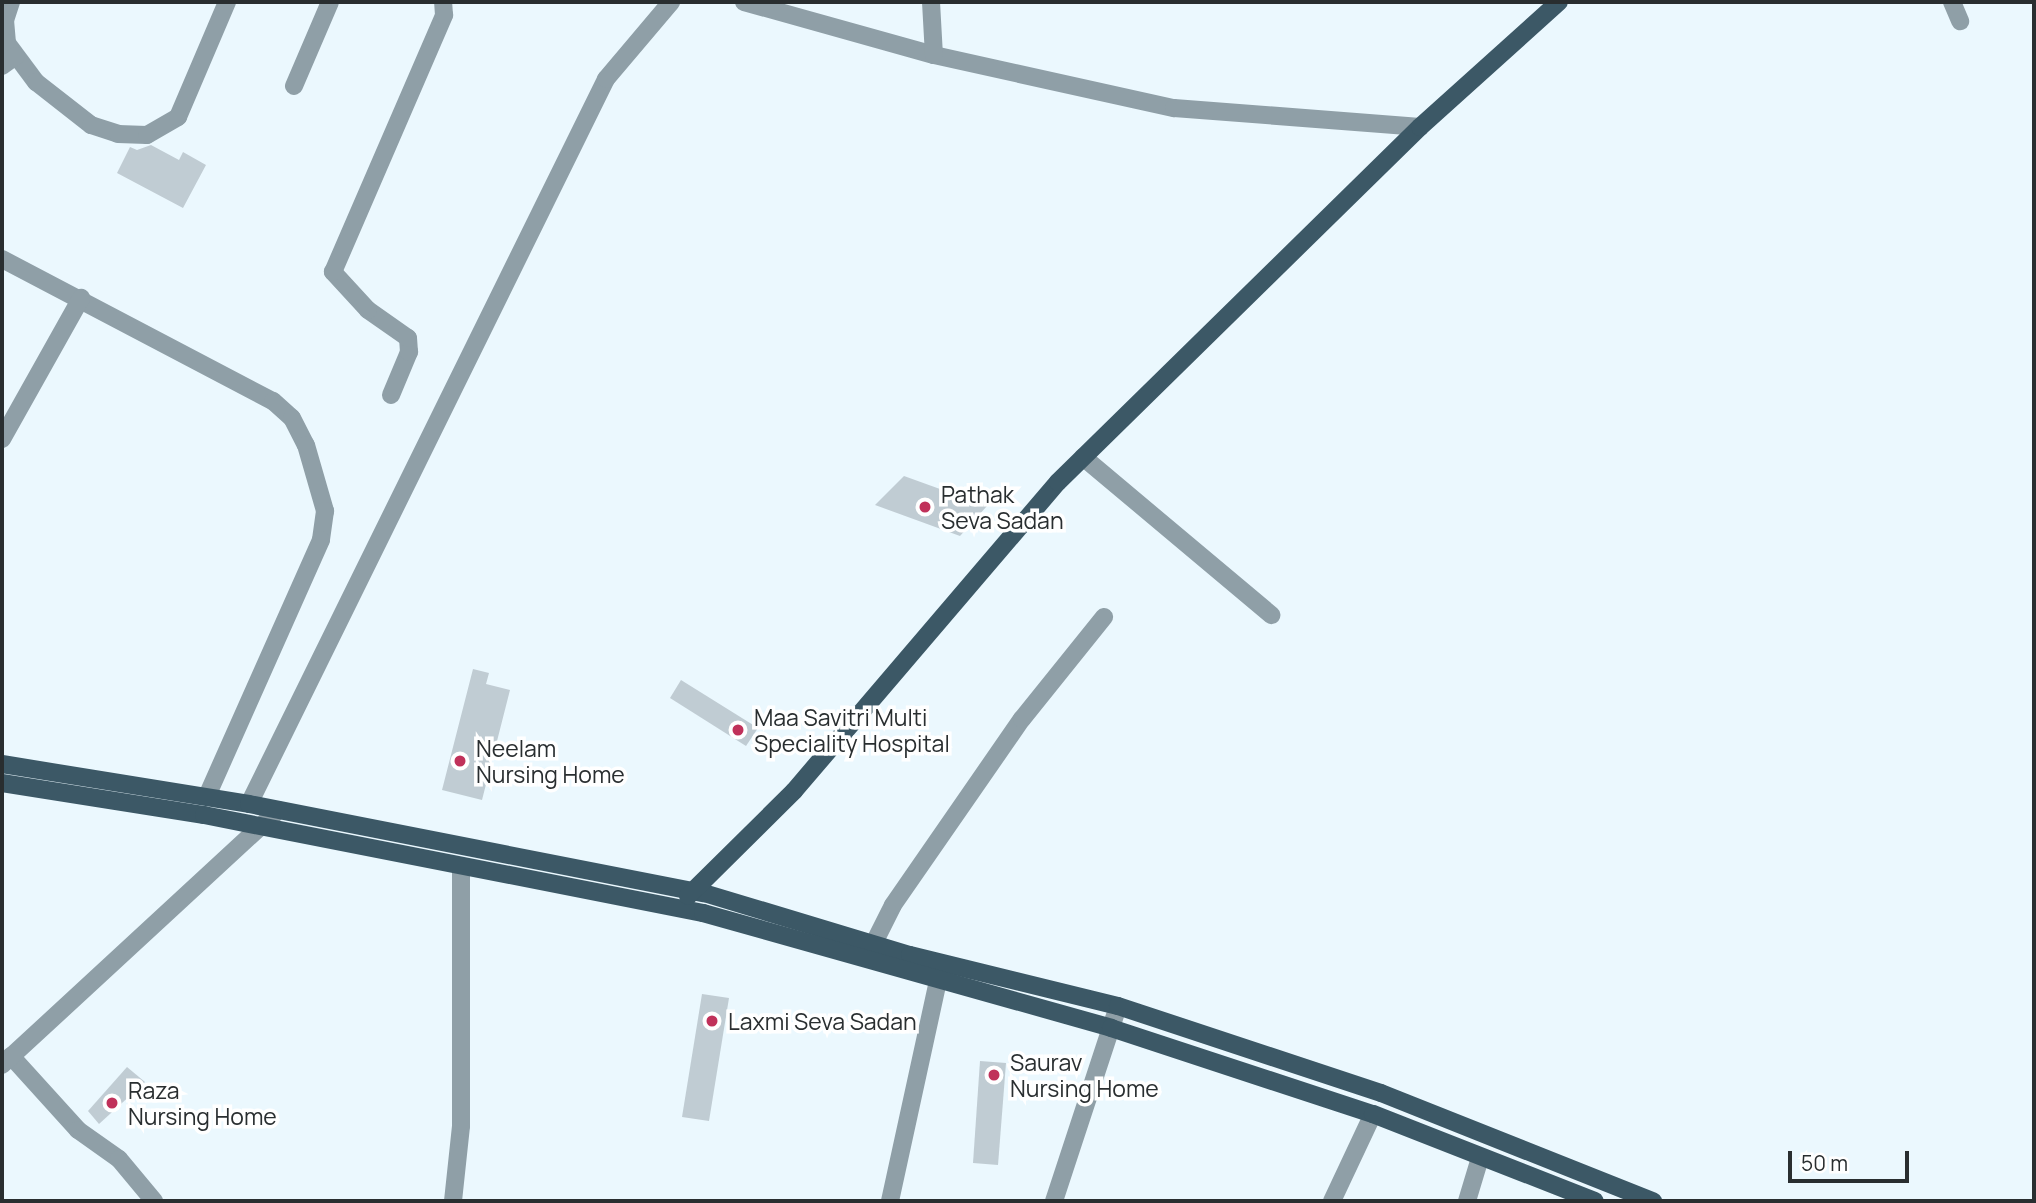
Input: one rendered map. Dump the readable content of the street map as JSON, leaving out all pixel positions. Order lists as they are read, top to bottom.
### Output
{
  "places": [
    "Pathak Seva Sadan",
    "Maa Savitri Multi Speciality Hospital",
    "Neelam Nursing Home",
    "Laxmi Seva Sadan",
    "Saurav Nursing Home",
    "Raza Nursing Home"
  ],
  "scale_bar": "50 m"
}
